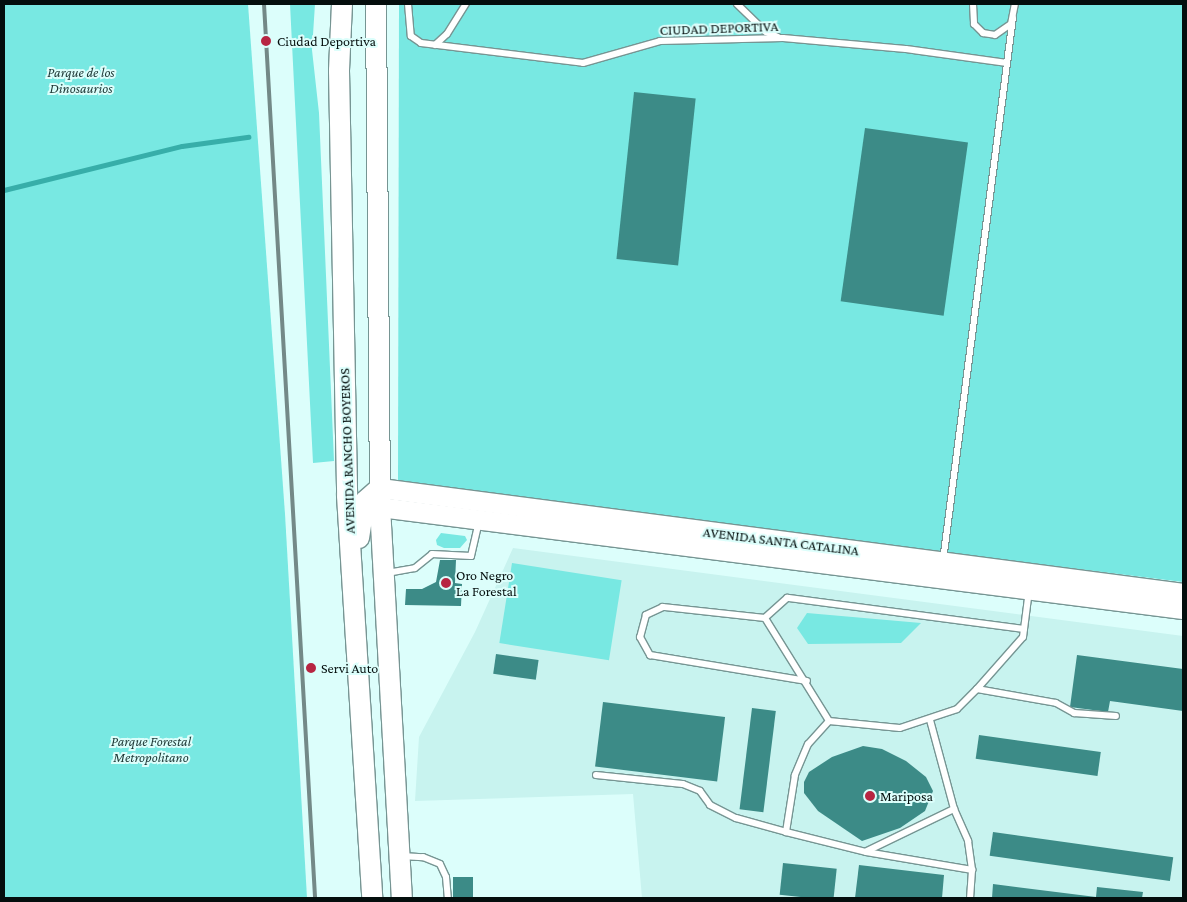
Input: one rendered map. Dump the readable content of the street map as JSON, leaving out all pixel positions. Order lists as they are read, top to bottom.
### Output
{
  "streets": {
    "highway": ["AVENIDA RANCHO BOYEROS"],
    "main road": ["AVENIDA SANTA CATALINA"],
    "lane": ["CIUDAD DEPORTIVA"]
  },
  "parks": ["Parque de los Dinosaurios", "Parque Forestal Metropolitano"],
  "places": [
    "Ciudad Deportiva",
    "Oro Negro La Forestal",
    "Servi Auto",
    "Mariposa"
  ]
}
